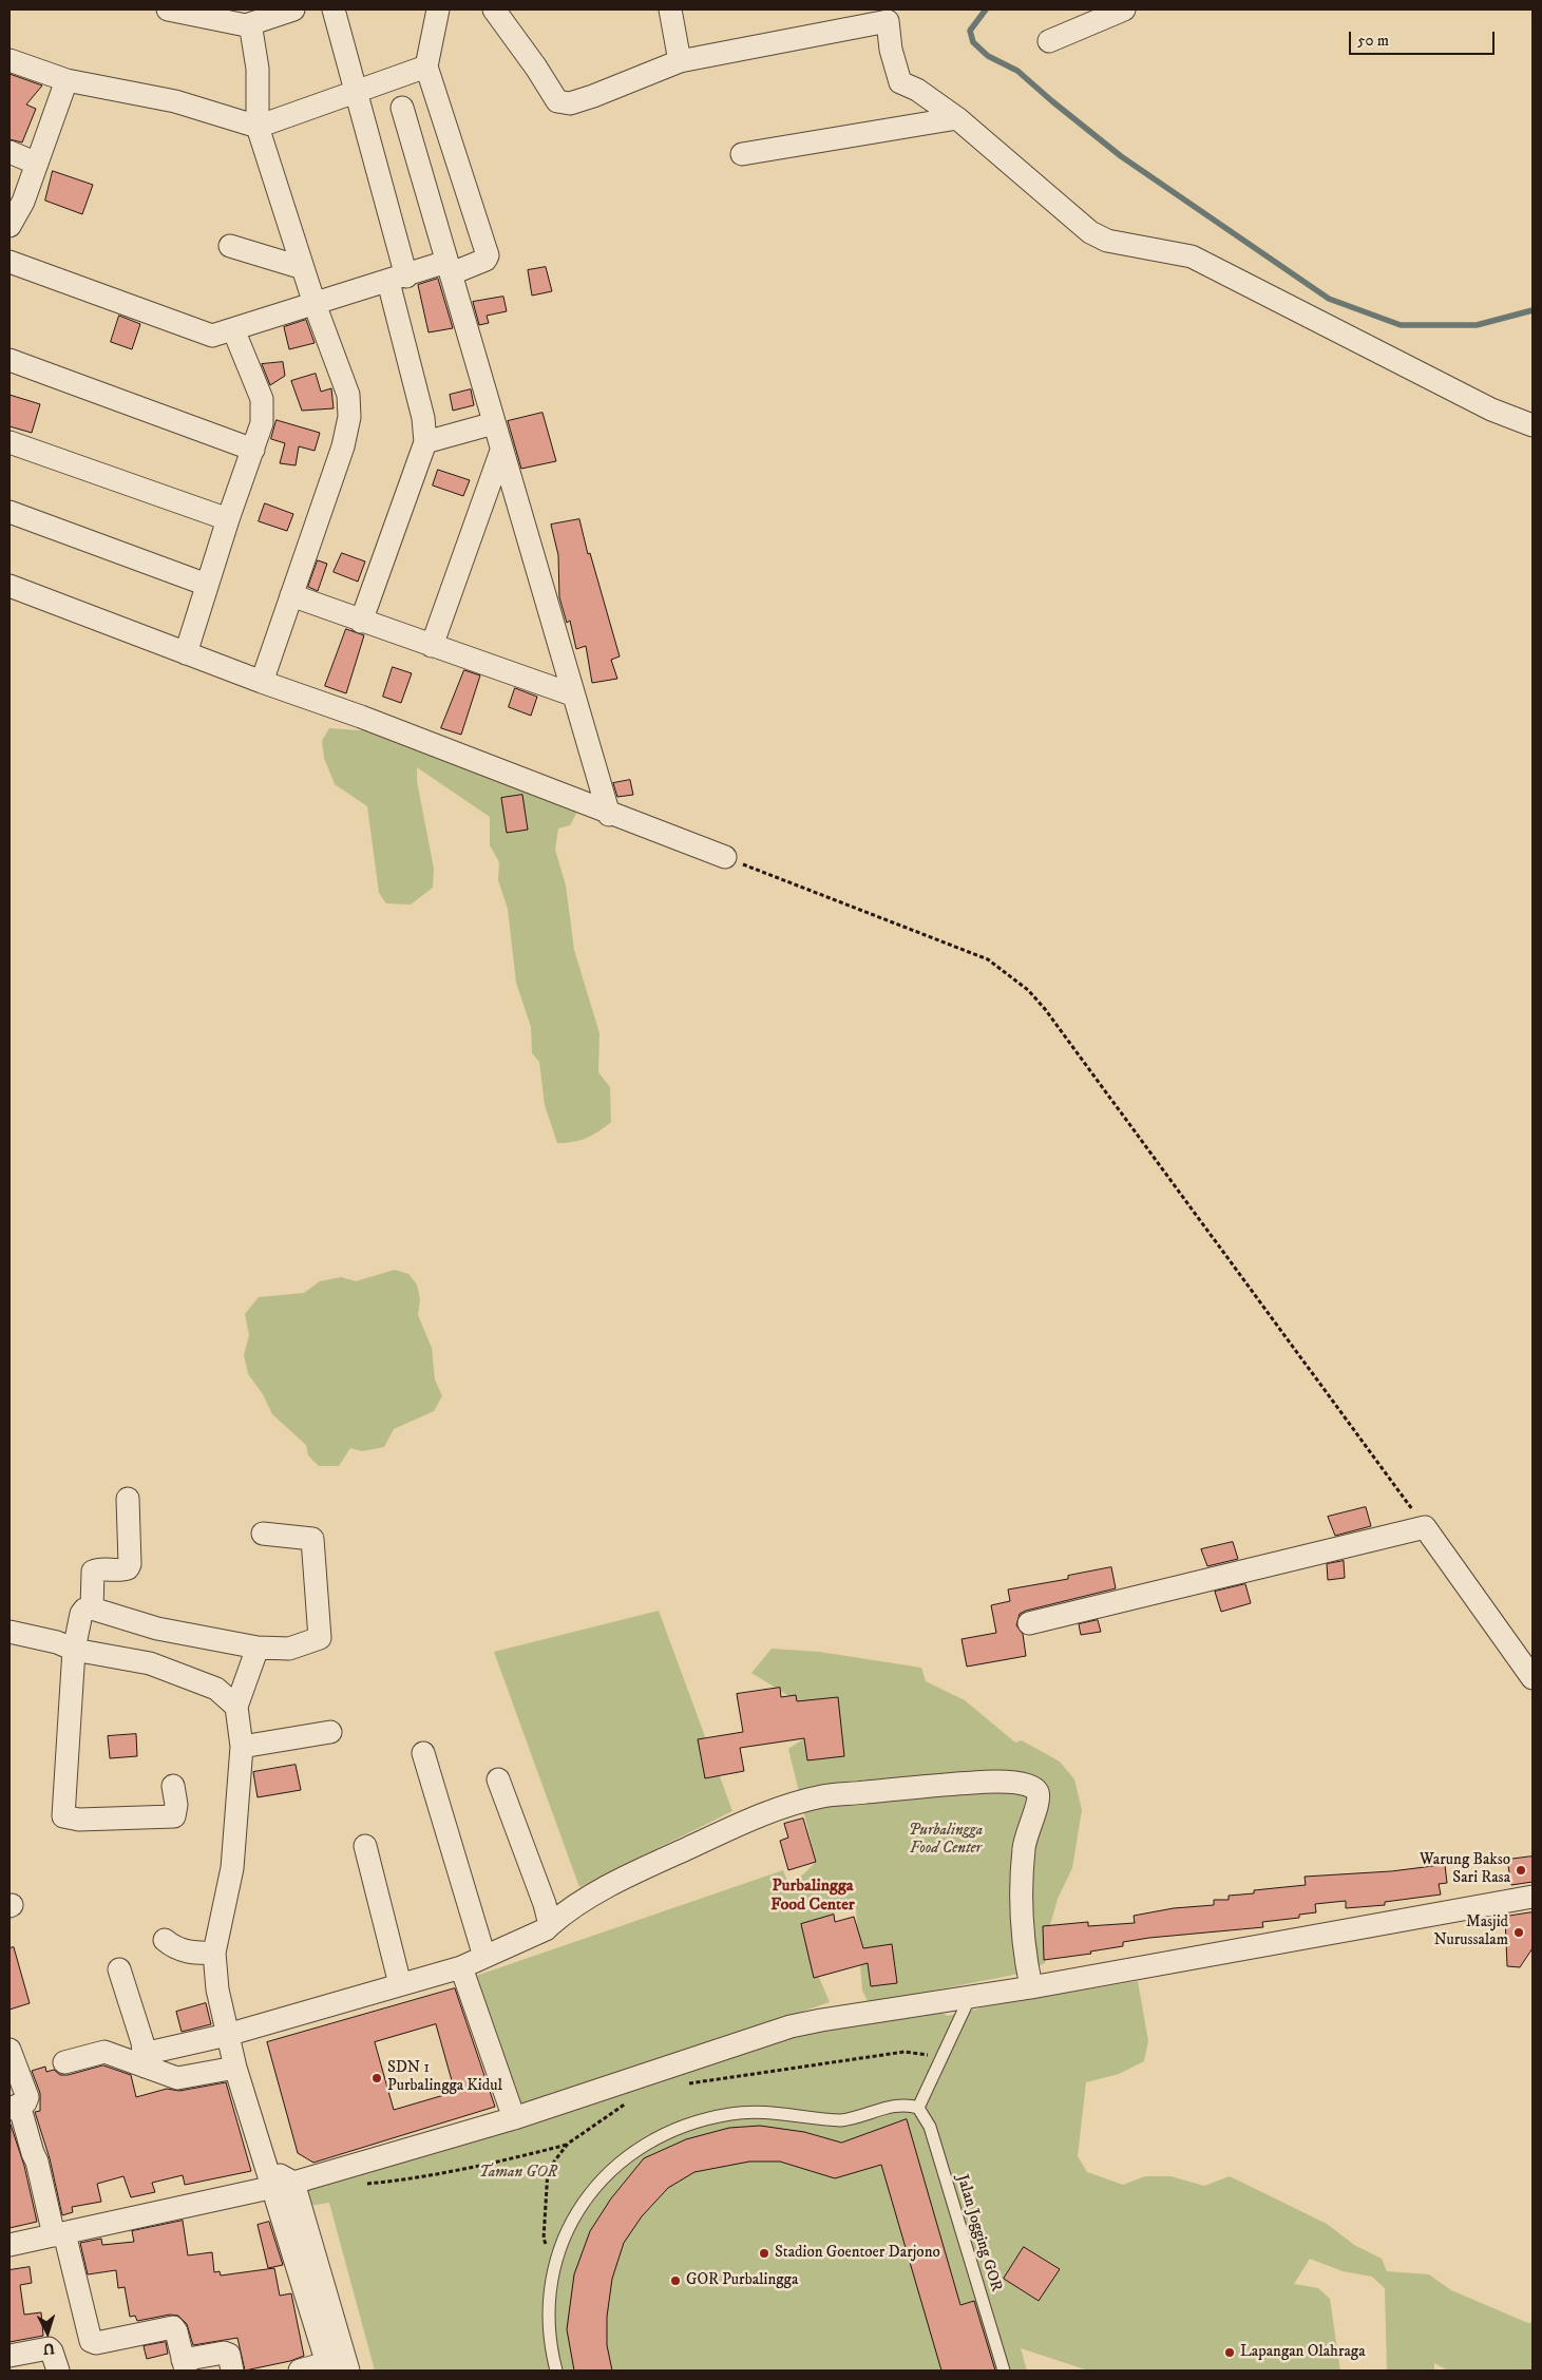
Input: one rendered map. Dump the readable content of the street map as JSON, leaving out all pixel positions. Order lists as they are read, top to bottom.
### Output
{
  "streets": {
    "lane": ["Jalan Jogging GOR"]
  },
  "districts": ["Purbalingga Food Center"],
  "parks": ["Purbalingga Food Center", "Taman GOR"],
  "places": [
    "Warung Bakso Sari Rasa",
    "Masjid Nurussalam",
    "SDN 1 Purbalingga Kidul",
    "Stadion Goentoer Darjono",
    "GOR Purbalingga",
    "Lapangan Olahraga"
  ],
  "scale_bar": "50 m",
  "north": "bottom"
}
